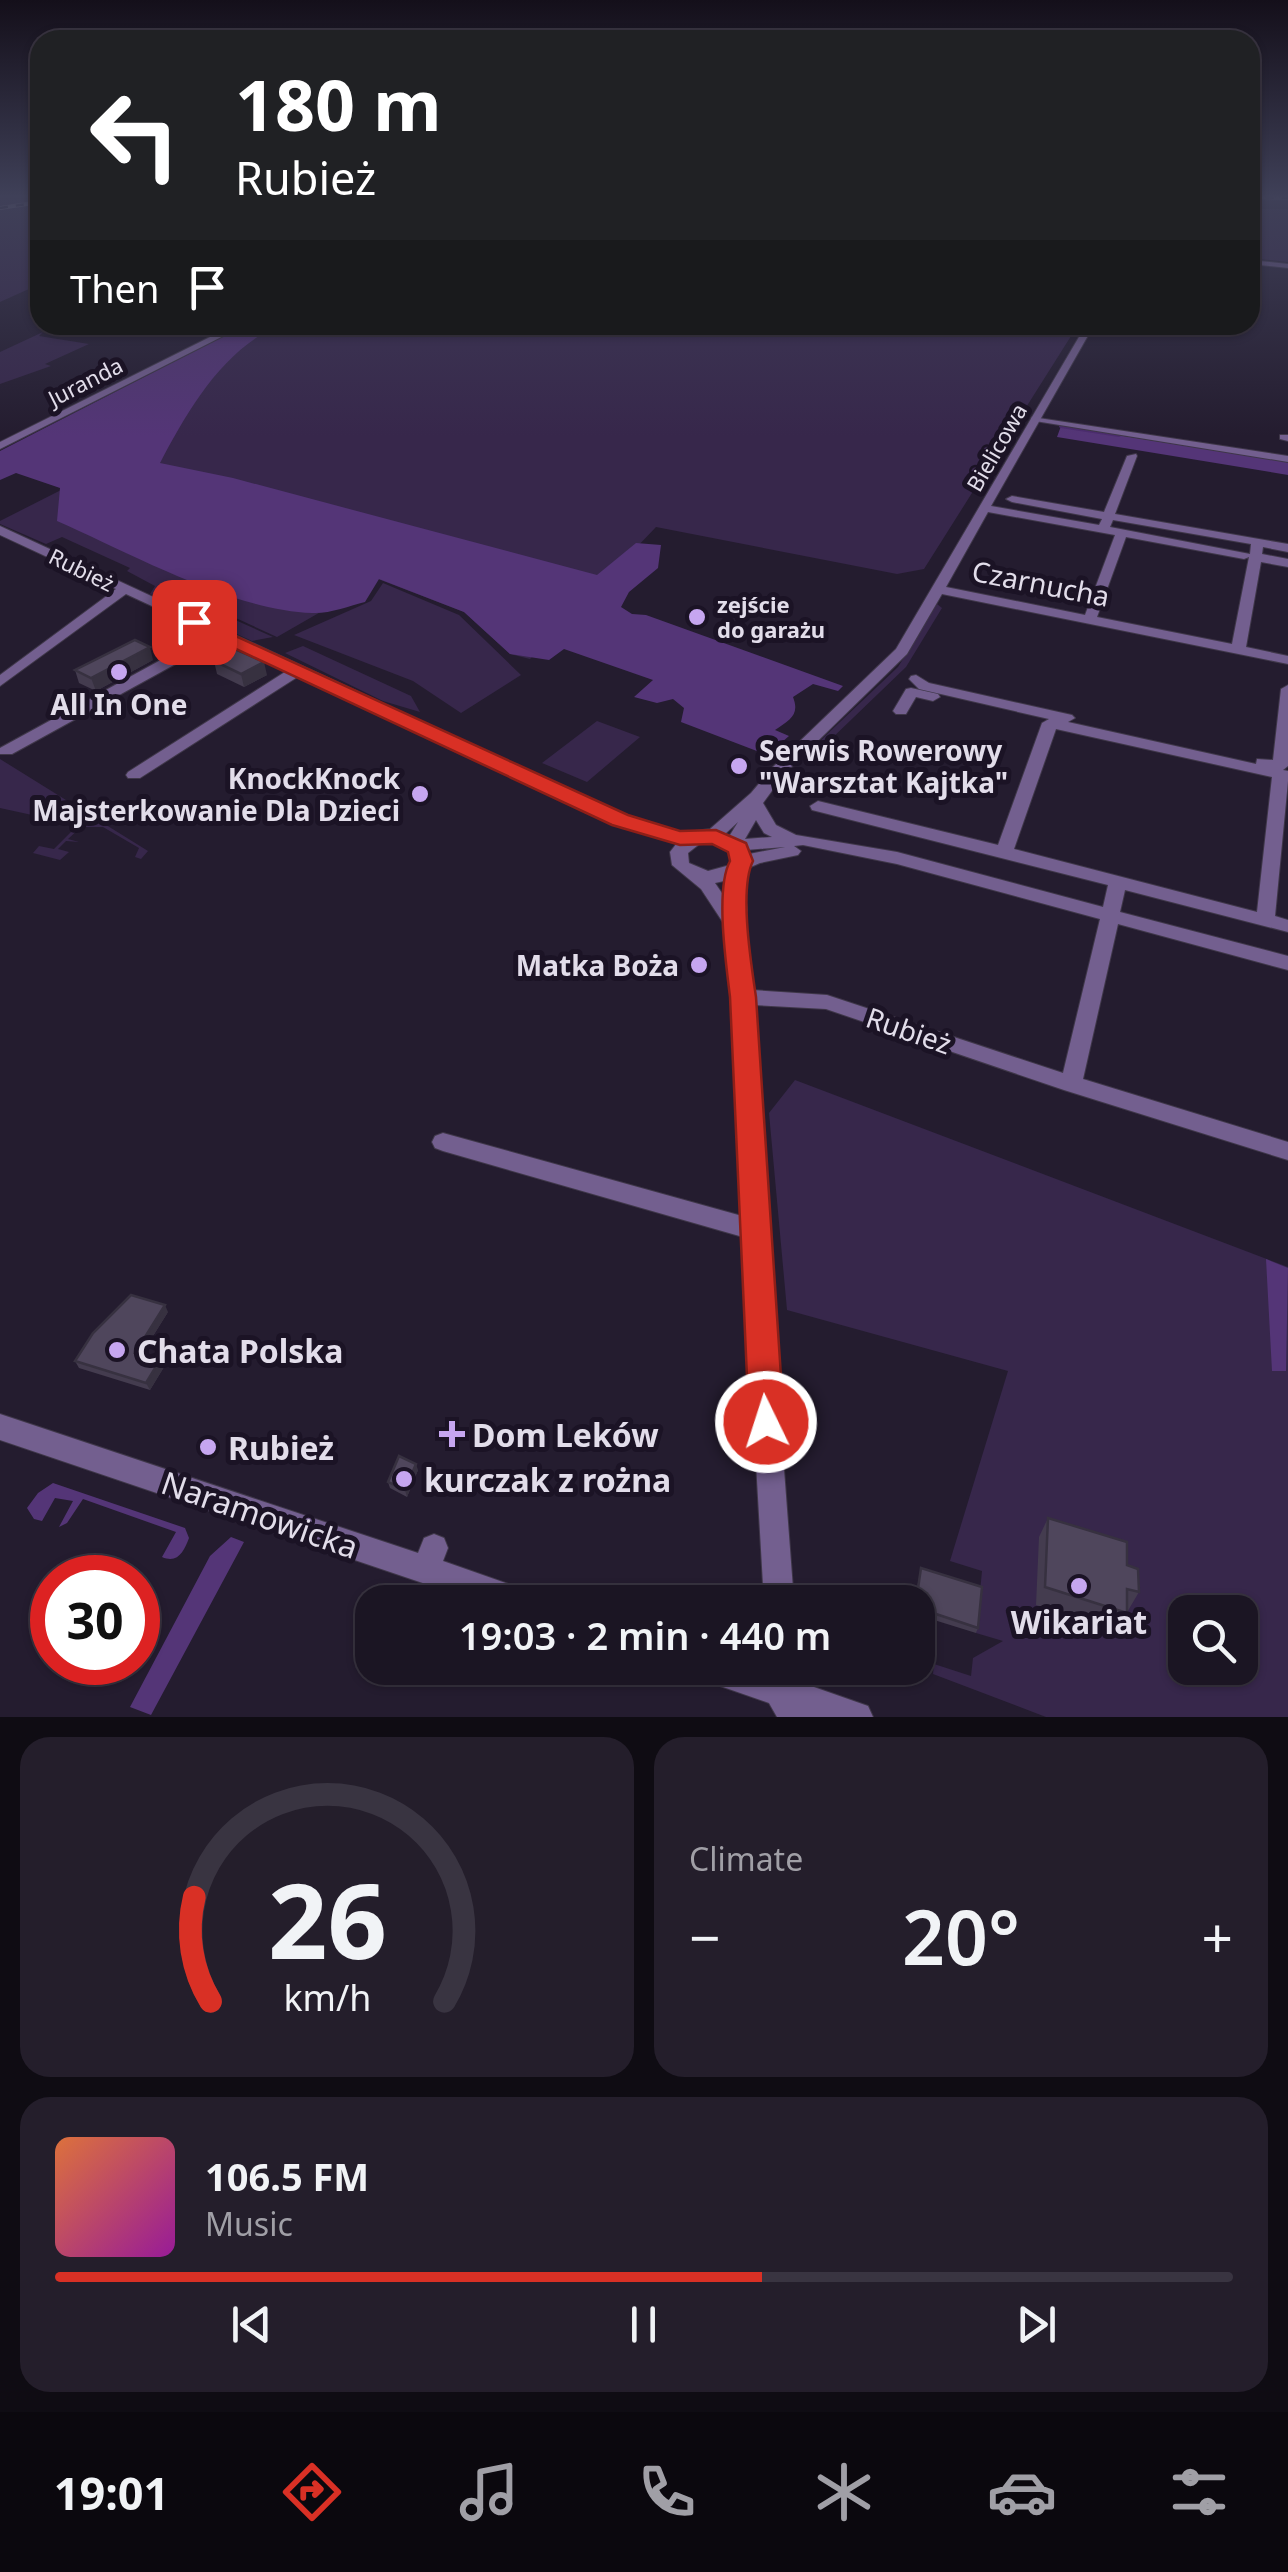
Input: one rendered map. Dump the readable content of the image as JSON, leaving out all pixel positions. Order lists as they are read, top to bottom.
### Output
{
  "streets": {
    "street": [
      "Juranda",
      "Bielicowa",
      "Rubież",
      "Czarnucha",
      "Naramowicka"
    ]
  },
  "crossings": [
    ["Bielicowa", "Czarnucha"],
    ["Rubież", "Czarnucha"]
  ],
  "places": {
    "other": [
      "zejście do garażu",
      "All In One",
      "Serwis Rowerowy \"Warsztat Kajtka\"",
      "KnockKnock Majsterkowanie Dla Dzieci",
      "Matka Boża",
      "Chata Polska",
      "Rubież",
      "kurczak z rożna",
      "Wikariat"
    ],
    "health": ["Dom Leków"]
  },
  "page": {
    "turn": ["180 m", "Rubież"],
    "then": "Then",
    "limit": "30",
    "trip": "19:03 · 2 min · 440 m",
    "tile": "Climate",
    "heat": ["−", "20°", "+"],
    "song": ["106.5 FM", "Music"],
    "tabs": "19:01",
    "gauge": ["26", "km/h"]
  }
}
